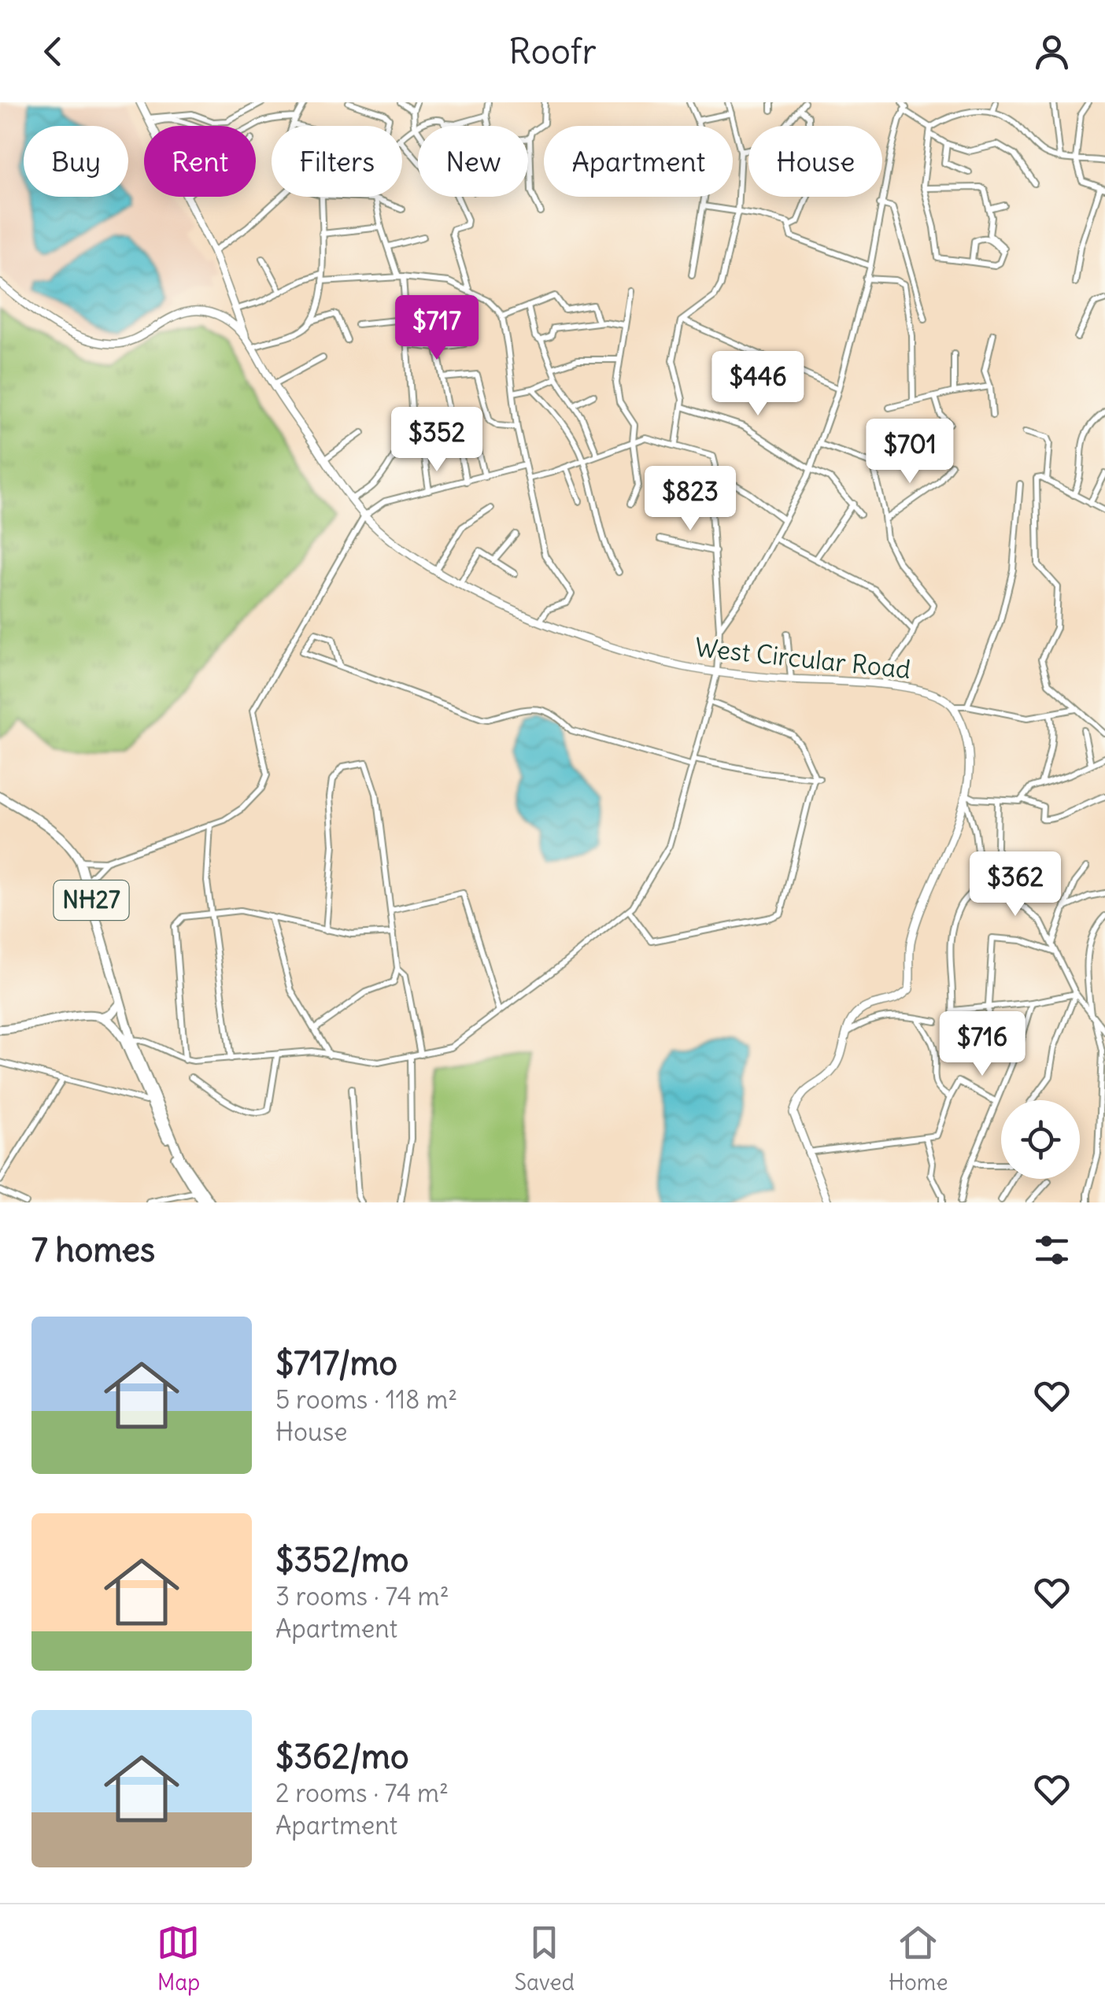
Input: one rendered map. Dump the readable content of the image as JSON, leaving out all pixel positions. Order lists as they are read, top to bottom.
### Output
{
  "streets": {
    "highway": ["NH27"],
    "street": ["West Circular Road"]
  },
  "page": {
    "header": "Roofr",
    "chip": [
      "Buy",
      "Rent",
      "Filters",
      "New",
      "Apartment",
      "House"
    ],
    "price": [
      "$717",
      "$446",
      "$352",
      "$701",
      "$823",
      "$362",
      "$716"
    ],
    "heading": "7 homes",
    "list": [
      {
        "name": "$717/mo",
        "note": "5 rooms · 118 m² · House"
      },
      {
        "name": "$352/mo",
        "note": "3 rooms · 74 m² · Apartment"
      },
      {
        "name": "$362/mo",
        "note": "2 rooms · 74 m² · Apartment"
      }
    ],
    "tabs": ["Map", "Saved", "Home"]
  }
}
